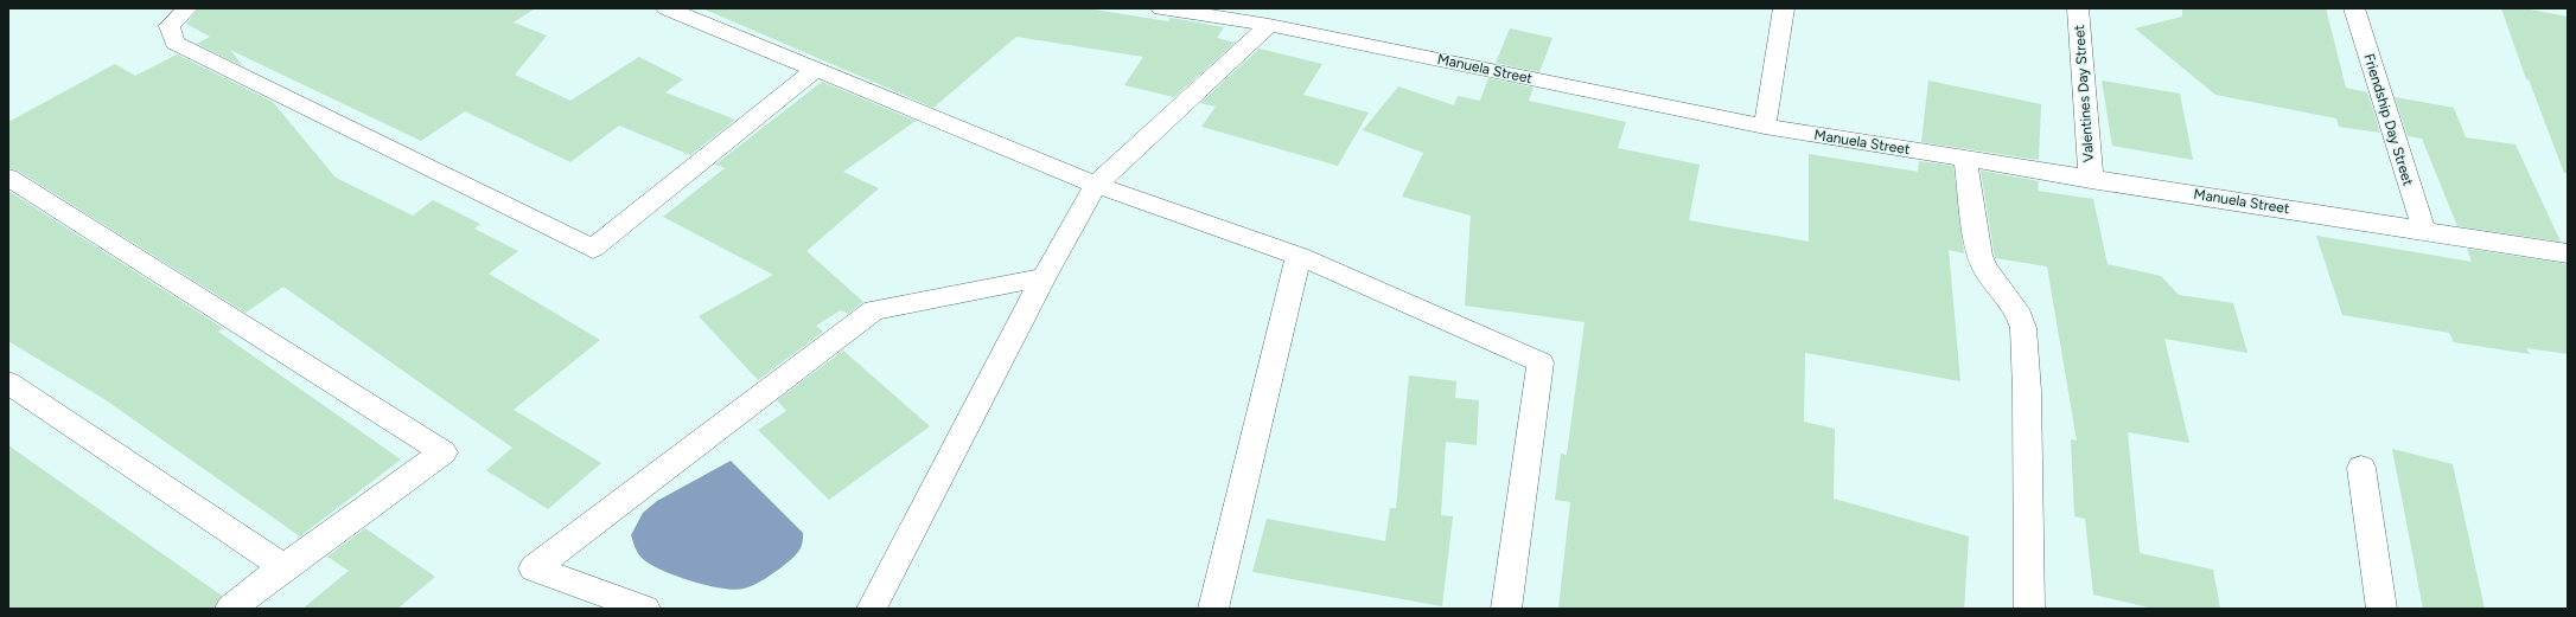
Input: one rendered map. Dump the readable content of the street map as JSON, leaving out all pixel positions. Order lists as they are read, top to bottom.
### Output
{
  "streets": {
    "street": ["Manuela Street", "Valentines Day Street", "Friendship Day Street"]
  },
  "crossings": [
    ["Manuela Street", "Valentines Day Street"],
    ["Manuela Street", "Friendship Day Street"]
  ]
}
